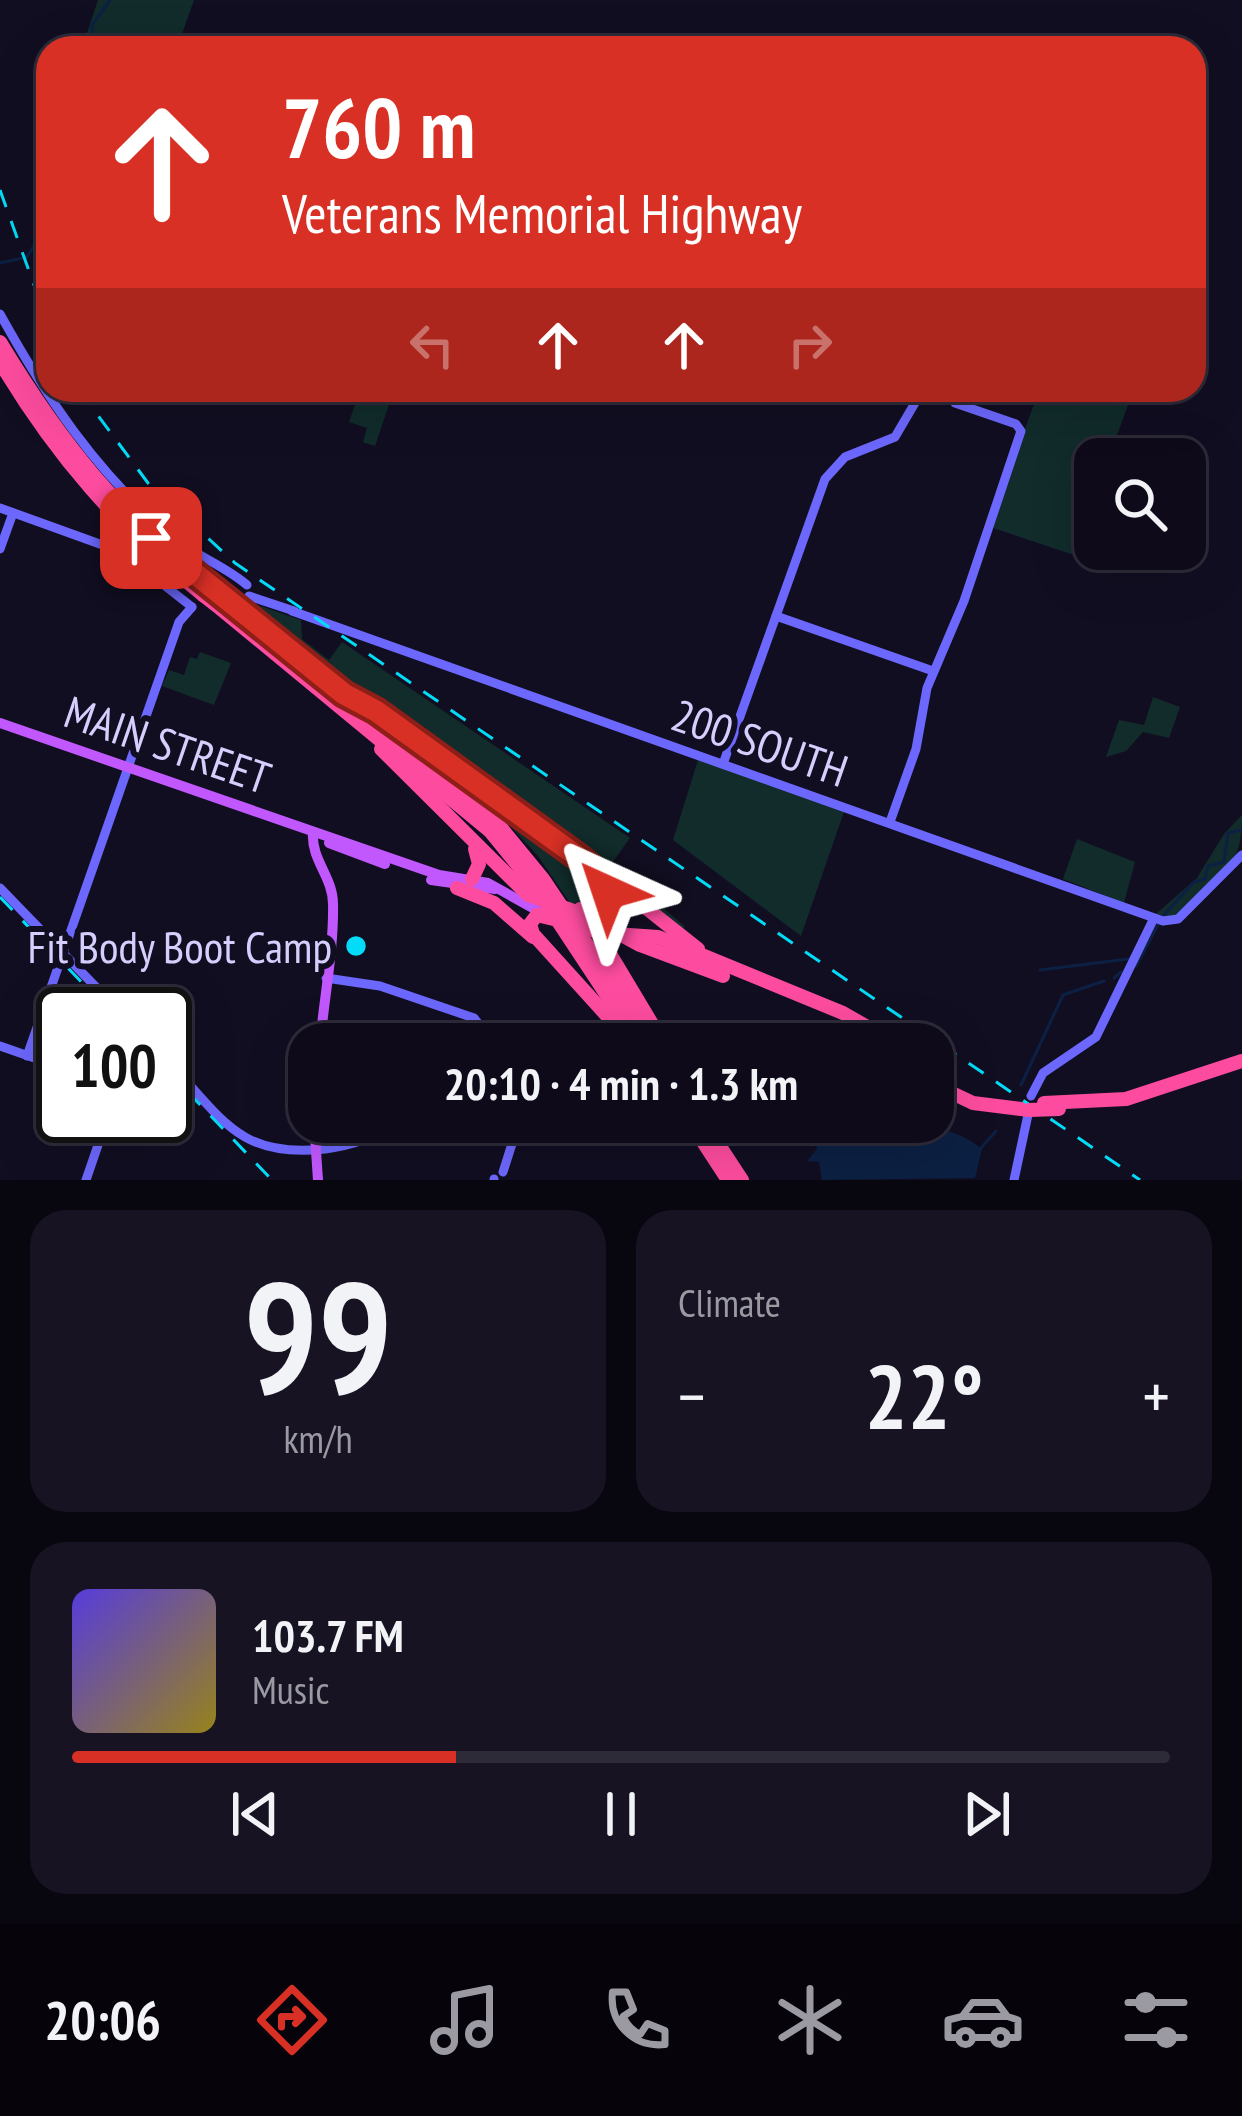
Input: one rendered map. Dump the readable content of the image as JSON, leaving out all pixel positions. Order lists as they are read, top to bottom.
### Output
{
  "streets": {
    "highway": ["MAIN STREET"],
    "street": ["200 SOUTH"]
  },
  "places": ["Fit Body Boot Camp"],
  "page": {
    "turn": ["760 m", "Veterans Memorial Highway"],
    "limit": "100",
    "trip": "20:10 · 4 min · 1.3 km",
    "tile": [
      ["99", "km/h"],
      "Climate"
    ],
    "heat": ["−", "22°", "+"],
    "song": ["103.7 FM", "Music"],
    "tabs": "20:06"
  }
}
